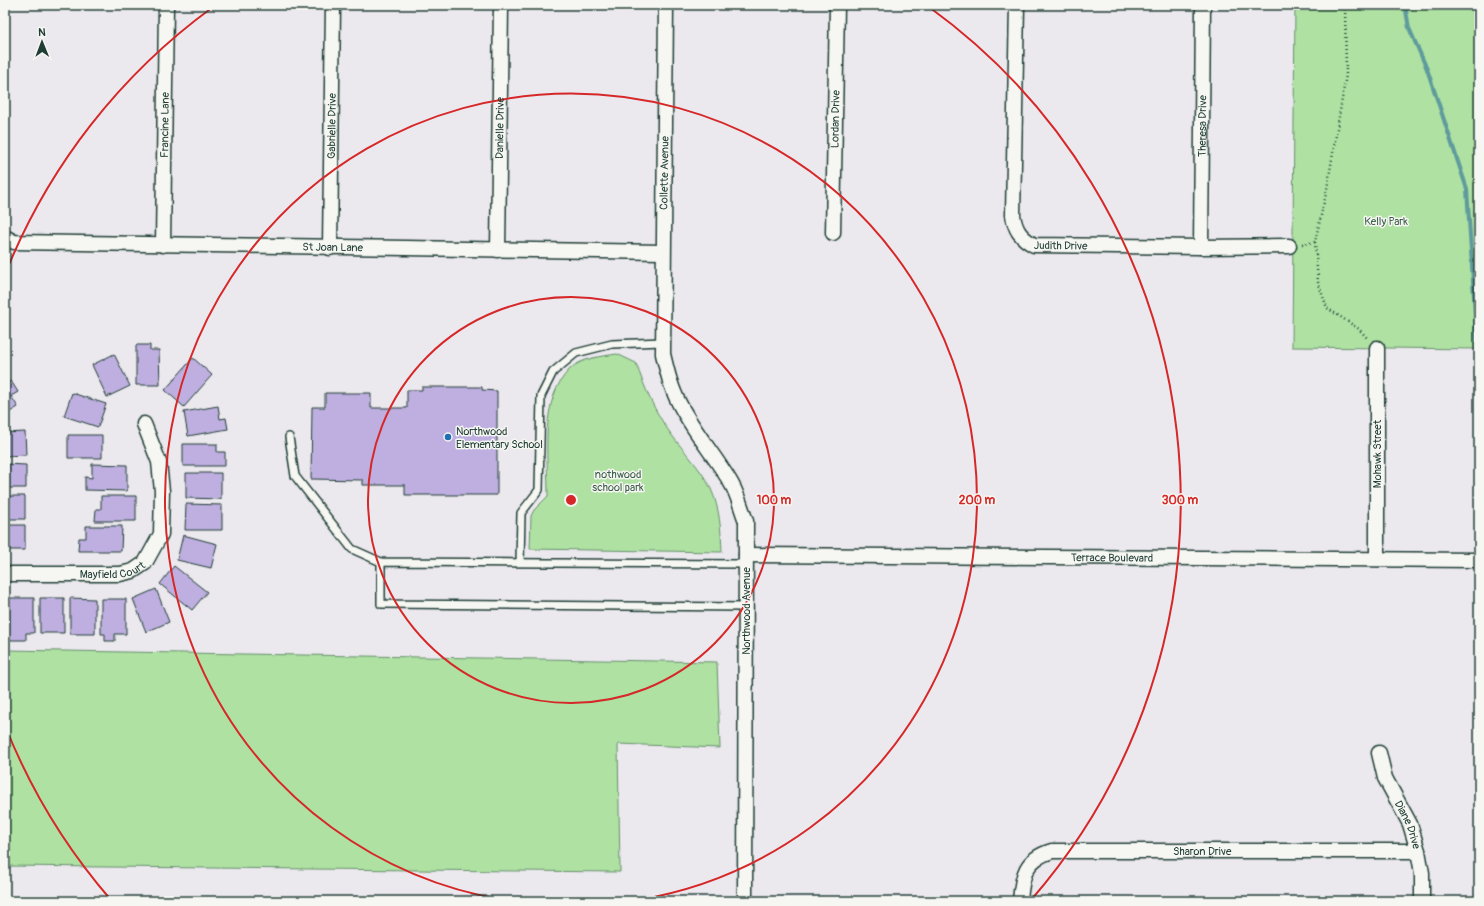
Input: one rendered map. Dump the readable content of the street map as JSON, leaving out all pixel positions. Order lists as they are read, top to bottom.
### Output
{
  "streets": {
    "street": [
      "Lordan Drive",
      "Francine Lane",
      "Gabrielle Drive",
      "Theresa Drive",
      "Danielle Drive",
      "Collette Avenue",
      "Judith Drive",
      "St Joan Lane",
      "Mohawk Street",
      "Terrace Boulevard",
      "Mayfield Court",
      "Northwood Avenue",
      "Diane Drive",
      "Sharon Drive"
    ]
  },
  "crossings": [
    ["Francine Lane", "St Joan Lane"],
    ["Gabrielle Drive", "St Joan Lane"],
    ["Theresa Drive", "Judith Drive"],
    ["Danielle Drive", "St Joan Lane"],
    ["Collette Avenue", "St Joan Lane"],
    ["Collette Avenue", "Northwood Avenue"],
    ["Mohawk Street", "Terrace Boulevard"],
    ["Terrace Boulevard", "Northwood Avenue"],
    ["Diane Drive", "Sharon Drive"]
  ],
  "parks": ["Kelly Park", "nothwood school park"],
  "places": ["Northwood Elementary School"],
  "north": "top",
  "rings": ["100 m", "200 m", "300 m"]
}
